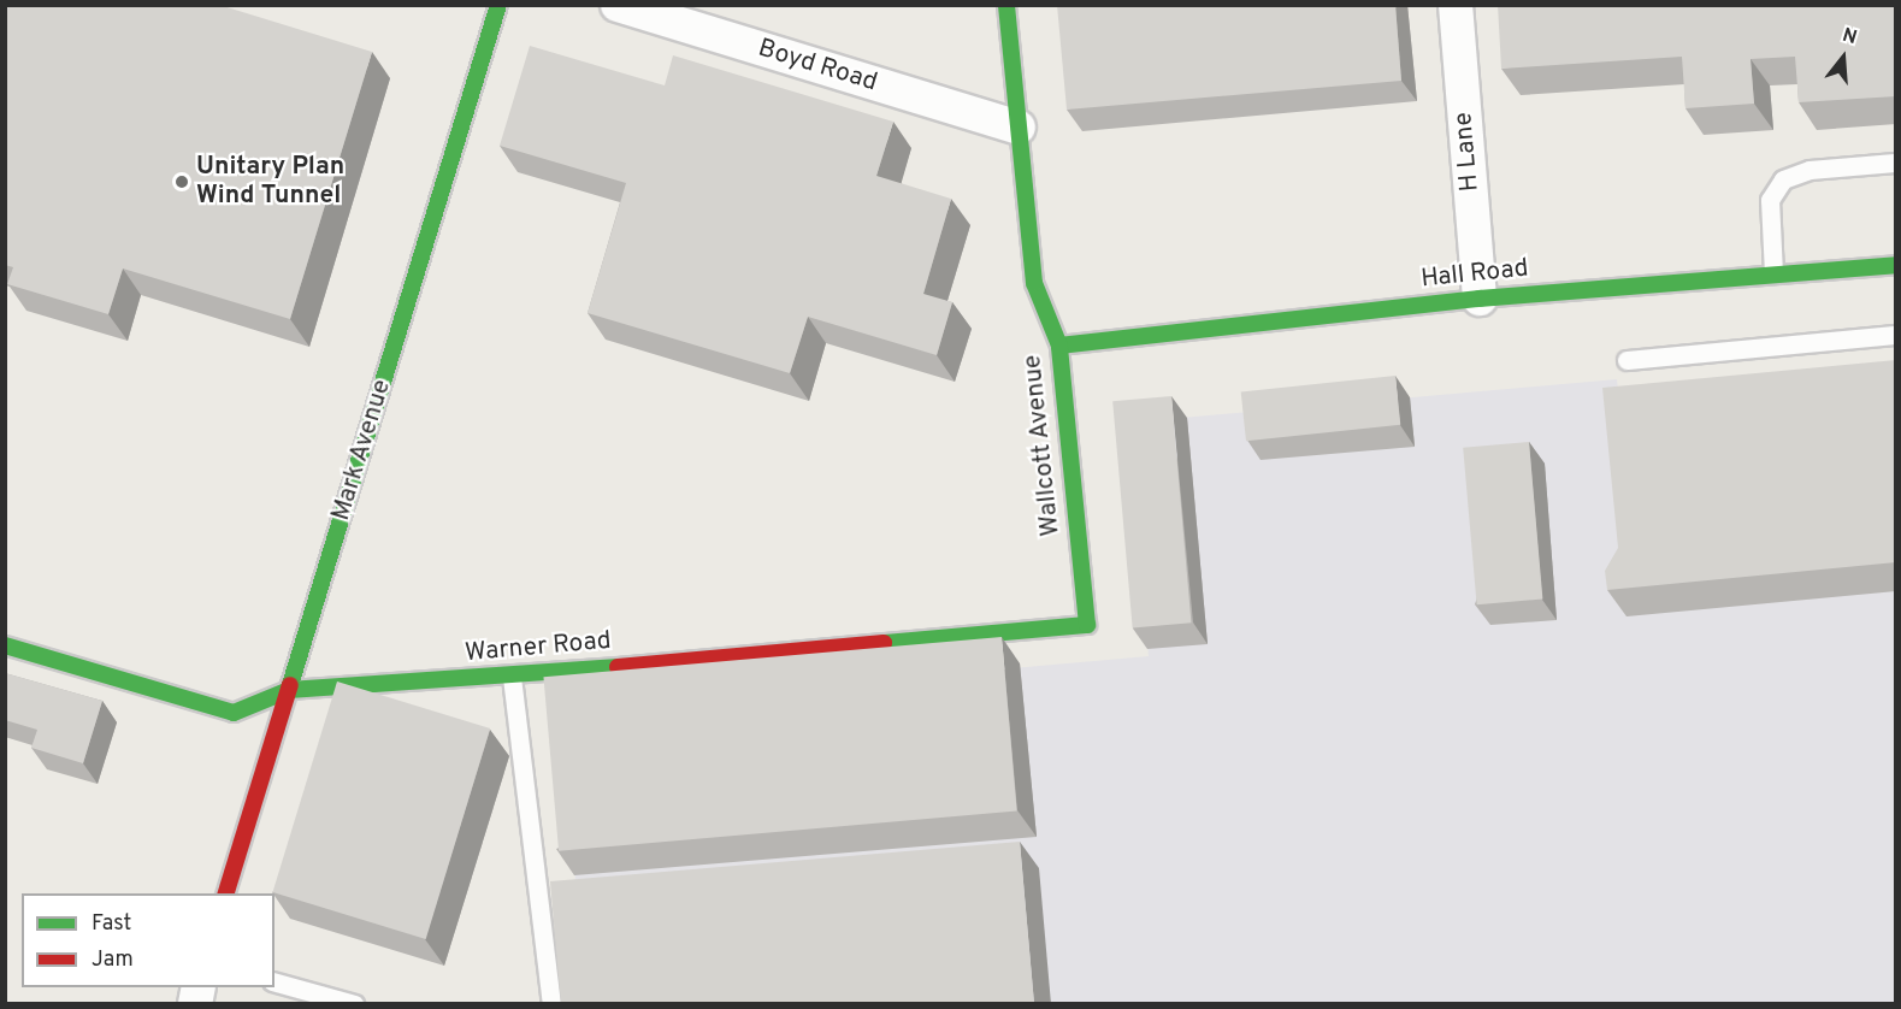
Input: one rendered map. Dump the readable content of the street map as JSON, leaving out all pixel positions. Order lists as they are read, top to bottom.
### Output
{
  "streets": {
    "street": [
      "Boyd Road",
      "H Lane",
      "Hall Road",
      "Wallcott Avenue",
      "Mark Avenue",
      "Warner Road"
    ]
  },
  "crossings": [
    ["Boyd Road", "Wallcott Avenue"],
    ["H Lane", "Hall Road"],
    ["Hall Road", "Wallcott Avenue"],
    ["Wallcott Avenue", "Warner Road"],
    ["Mark Avenue", "Warner Road"]
  ],
  "places": ["Unitary Plan Wind Tunnel"],
  "legend": ["Fast", "Jam"],
  "north": "top"
}
